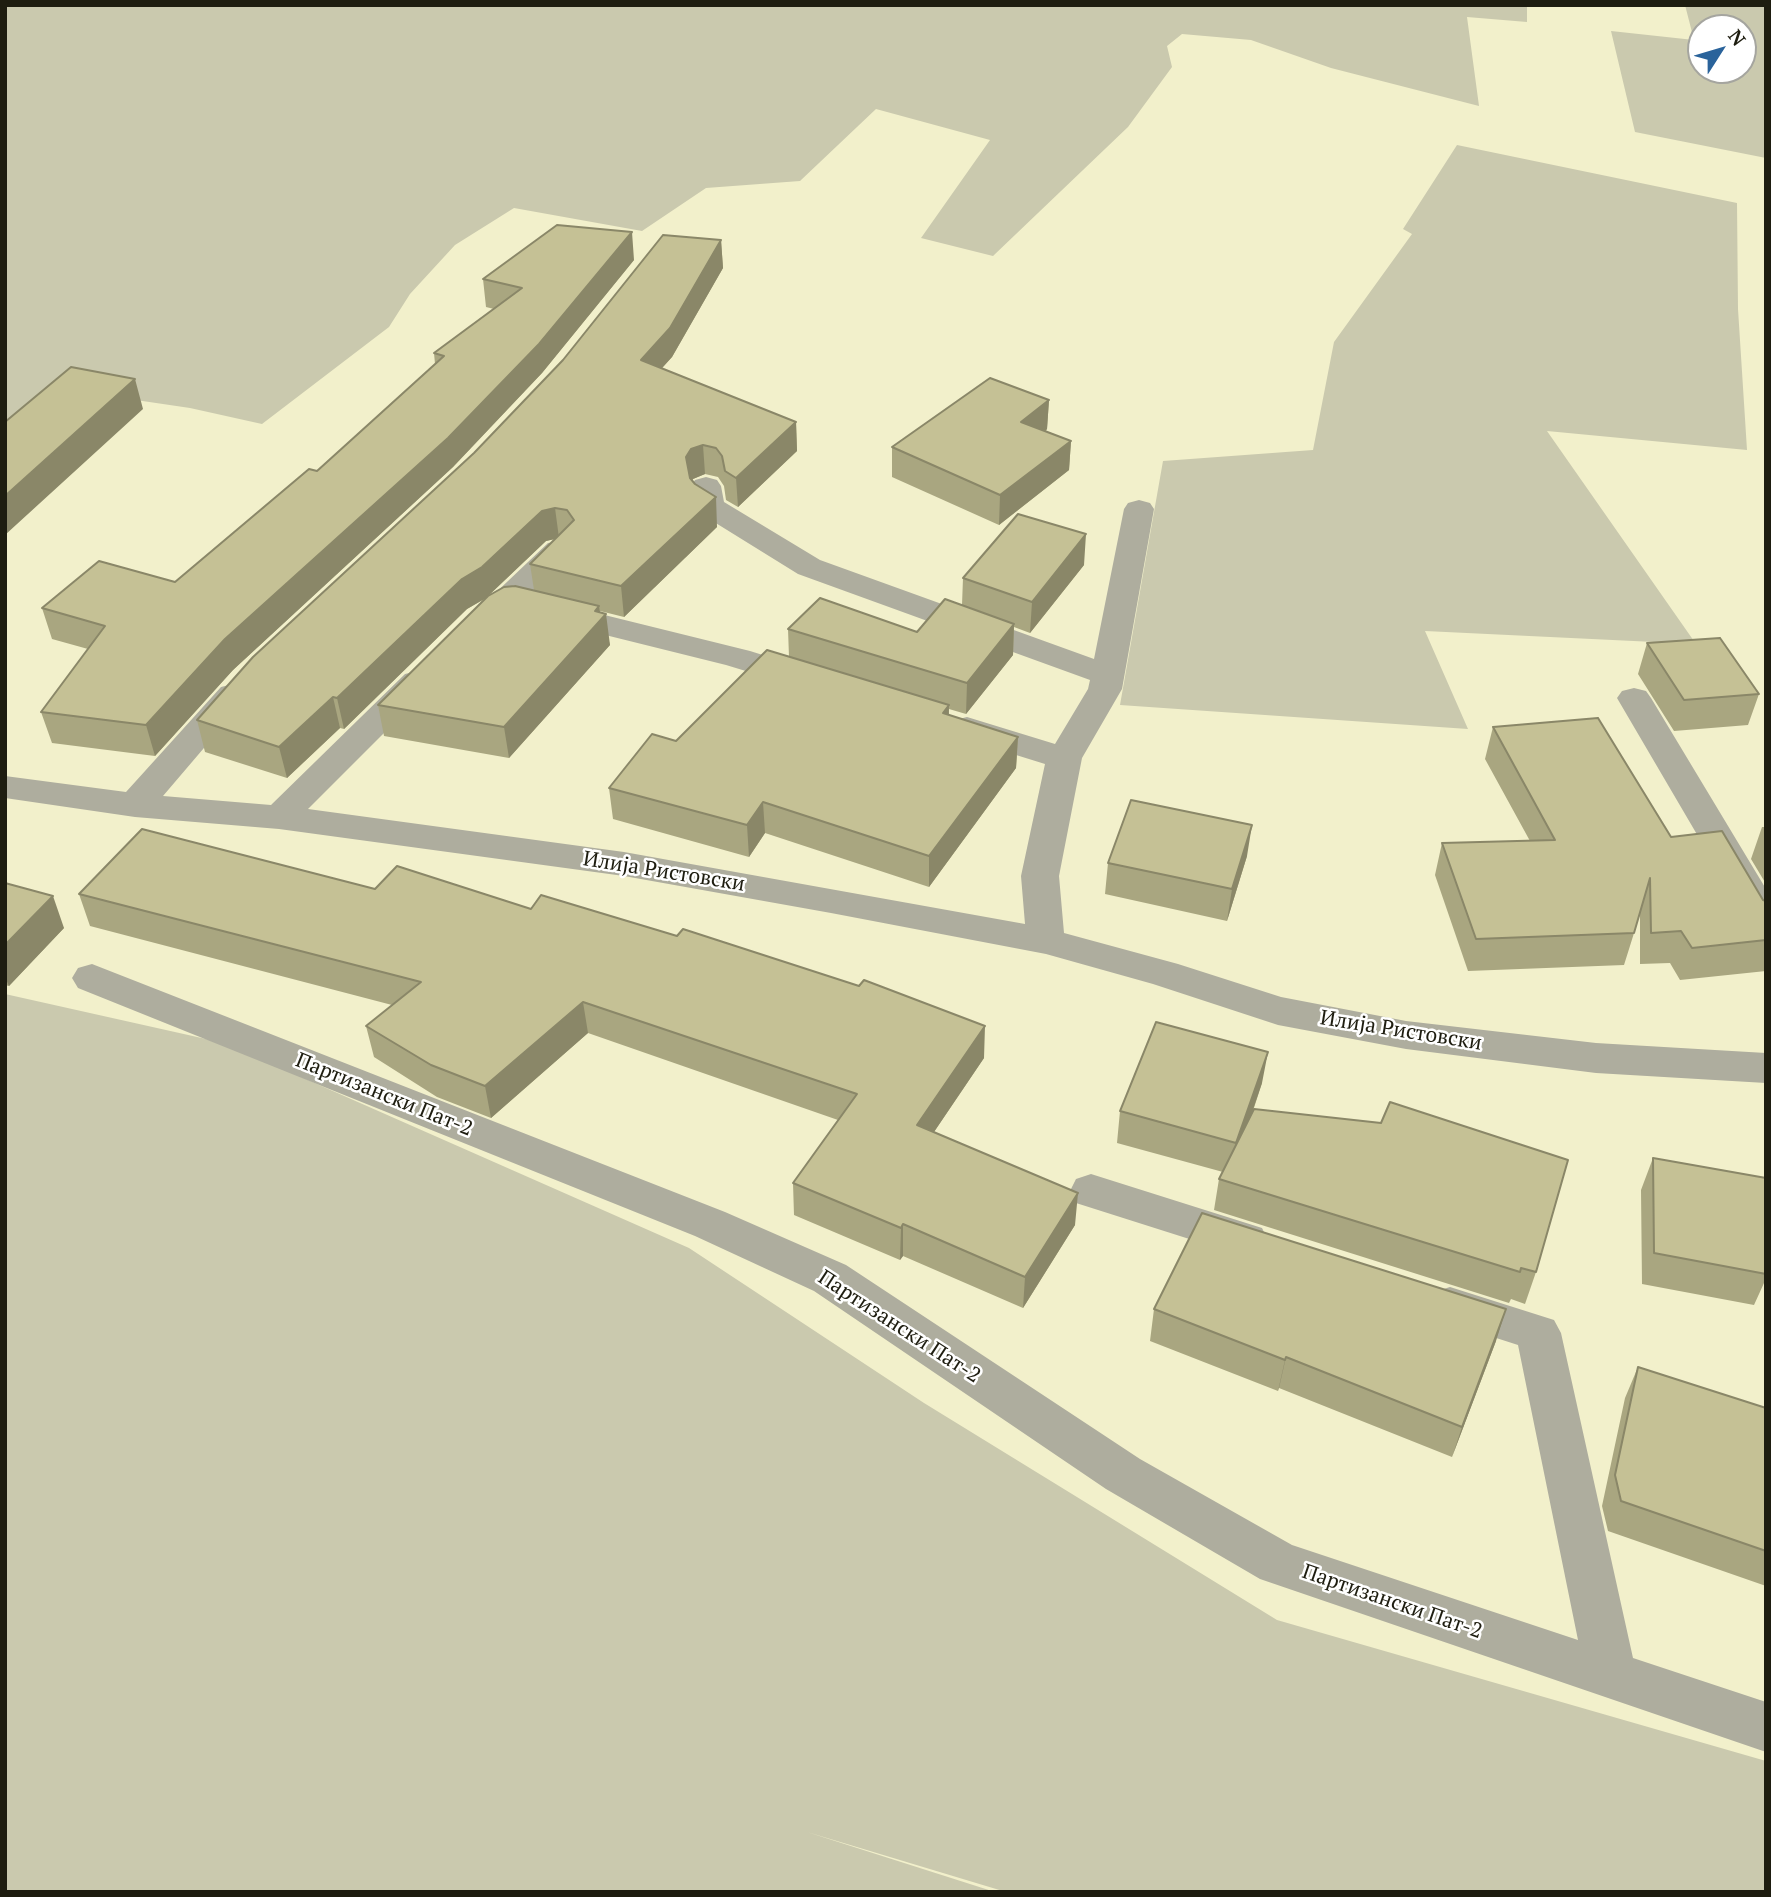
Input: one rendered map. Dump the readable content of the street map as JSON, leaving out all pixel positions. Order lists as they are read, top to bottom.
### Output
{
  "streets": {
    "street": ["Илија Ристовски", "Партизански Пат-2"]
  },
  "north": "top right"
}
